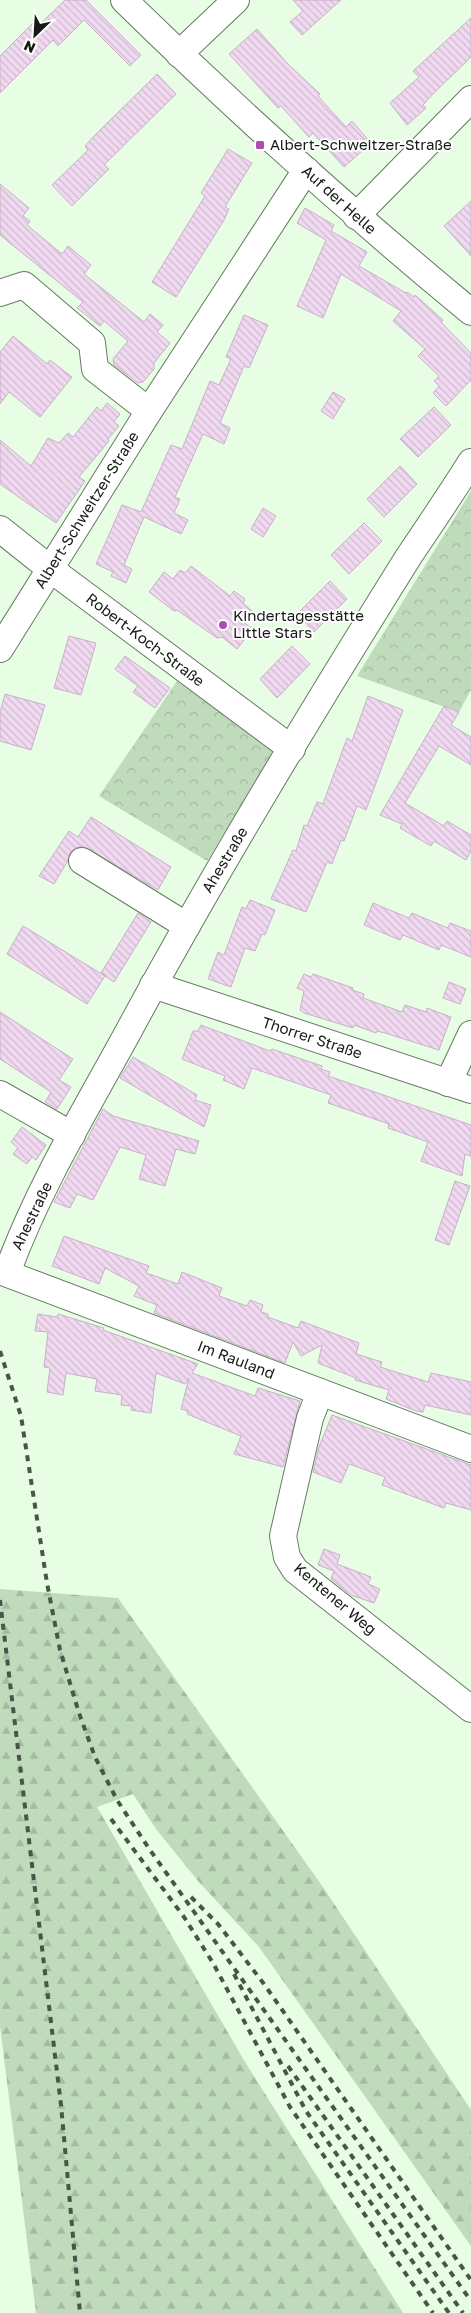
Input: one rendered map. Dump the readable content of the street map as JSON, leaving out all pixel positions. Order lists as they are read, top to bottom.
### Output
{
  "streets": {
    "street": [
      "Auf der Helle",
      "Albert-Schweitzer-Straße",
      "Robert-Koch-Straße",
      "Ahestraße",
      "Thorrer Straße",
      "Im Rauland",
      "Kentener Weg"
    ]
  },
  "crossings": [
    ["Auf der Helle", "Albert-Schweitzer-Straße"],
    ["Albert-Schweitzer-Straße", "Robert-Koch-Straße"],
    ["Robert-Koch-Straße", "Ahestraße"],
    ["Ahestraße", "Thorrer Straße"],
    ["Ahestraße", "Im Rauland"],
    ["Im Rauland", "Kentener Weg"]
  ],
  "places": {
    "transit": ["Albert-Schweitzer-Straße"],
    "other": ["Kindertagesstätte Little Stars"]
  },
  "north": "bottom left"
}
